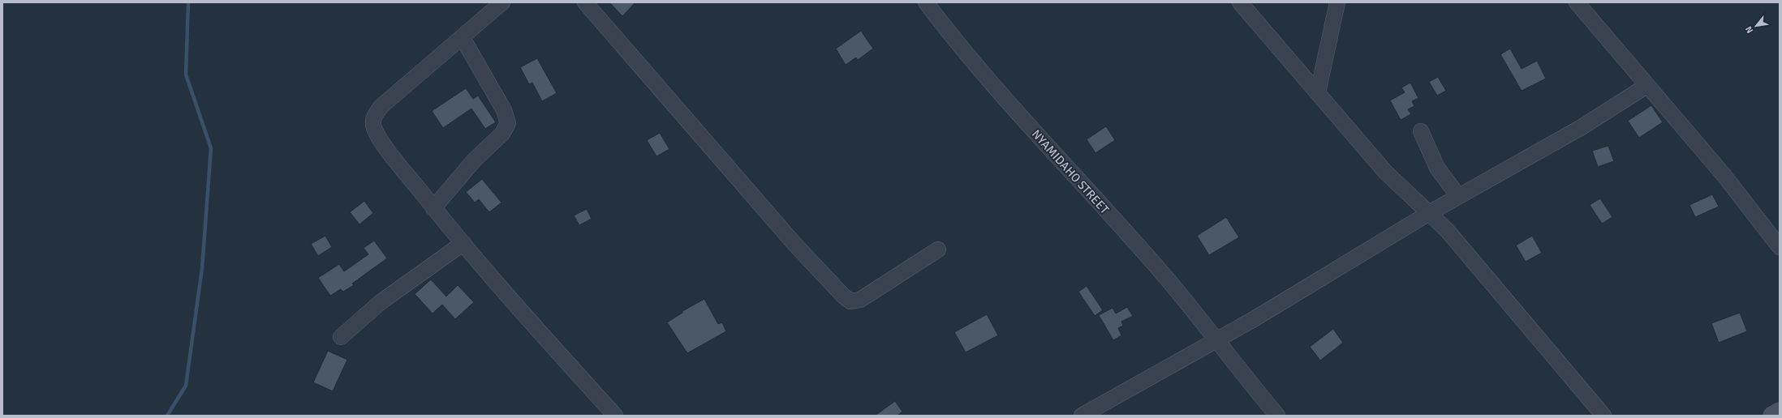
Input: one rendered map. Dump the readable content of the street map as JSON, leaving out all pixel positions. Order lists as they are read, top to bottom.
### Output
{
  "streets": {
    "street": ["NYAMIDAHO STREET"]
  },
  "north": "bottom left"
}
